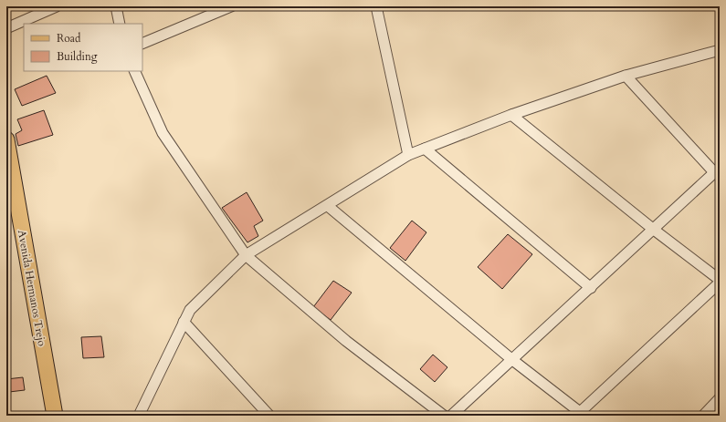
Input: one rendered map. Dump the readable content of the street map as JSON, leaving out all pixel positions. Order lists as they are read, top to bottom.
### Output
{
  "streets": {
    "main road": ["Avenida Hermanos Trejo"]
  },
  "legend": ["Road", "Building"]
}
